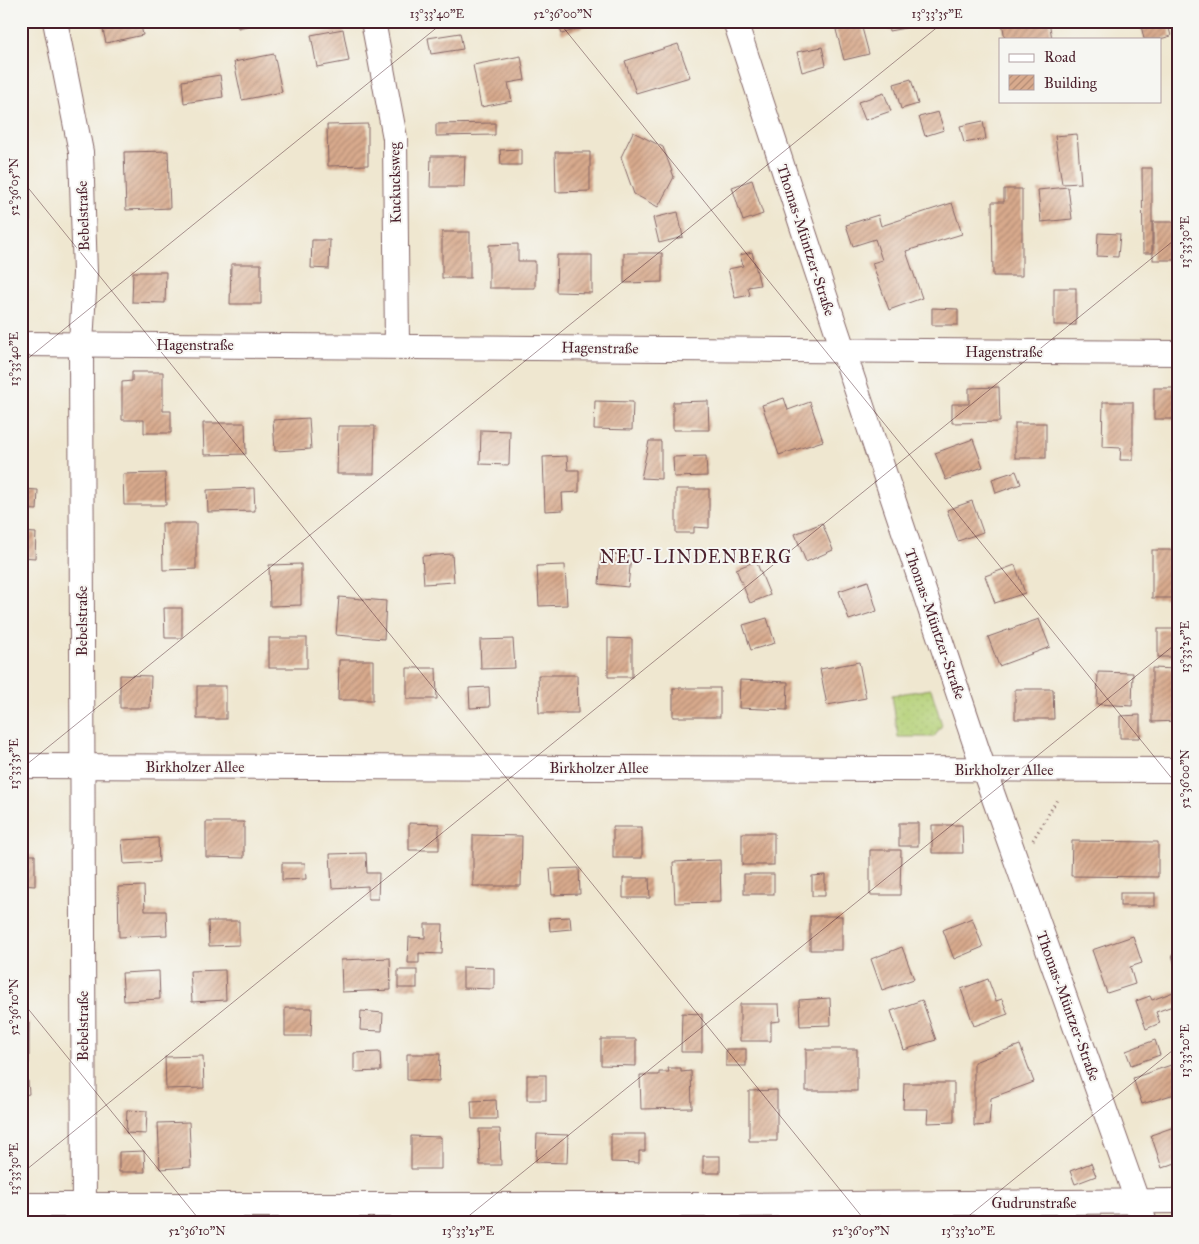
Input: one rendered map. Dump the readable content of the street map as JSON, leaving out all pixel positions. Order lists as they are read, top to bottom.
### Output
{
  "streets": {
    "street": [
      "Kuckucksweg",
      "Bebelstraße",
      "Thomas-Müntzer-Straße",
      "Hagenstraße",
      "Birkholzer Allee",
      "Gudrunstraße"
    ]
  },
  "crossings": [
    ["Kuckucksweg", "Hagenstraße"],
    ["Bebelstraße", "Hagenstraße"],
    ["Bebelstraße", "Birkholzer Allee"],
    ["Bebelstraße", "Gudrunstraße"],
    ["Thomas-Müntzer-Straße", "Hagenstraße"],
    ["Thomas-Müntzer-Straße", "Birkholzer Allee"],
    ["Thomas-Müntzer-Straße", "Gudrunstraße"]
  ],
  "districts": ["NEU-LINDENBERG"],
  "legend": ["Road", "Building"],
  "coordinates": [
    "13°33'40\"E",
    "52°36'00\"N",
    "13°33'35\"E",
    "52°36'05\"N",
    "13°33'30\"E",
    "13°33'25\"E",
    "52°36'10\"N",
    "13°33'20\"E"
  ]
}
